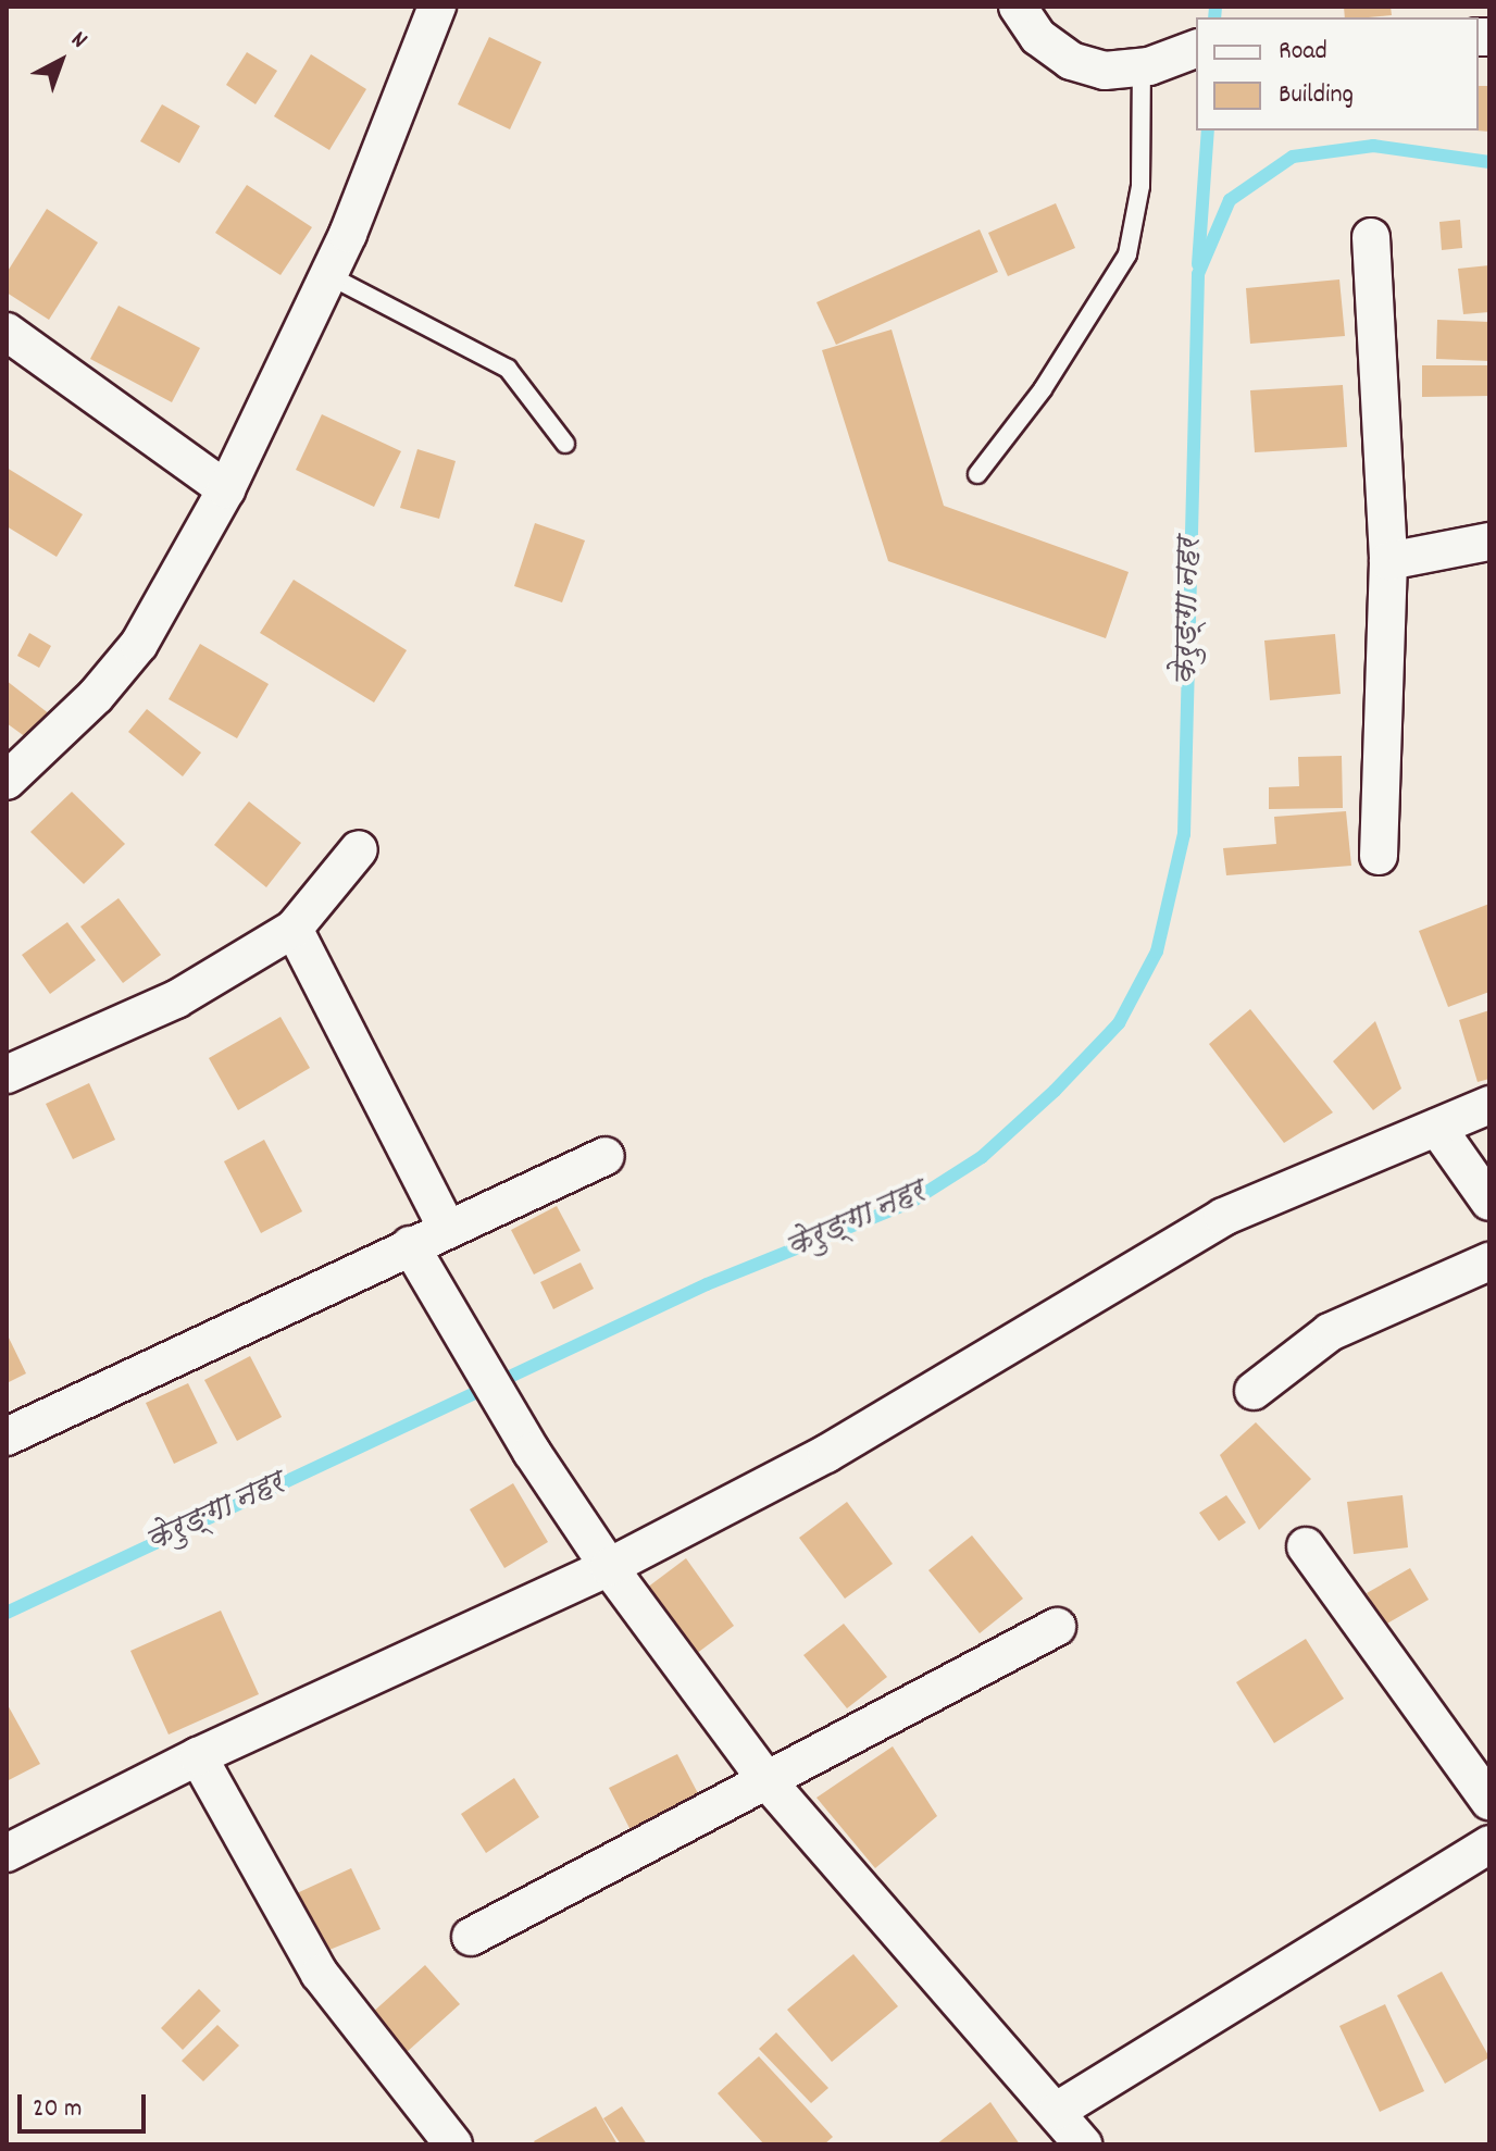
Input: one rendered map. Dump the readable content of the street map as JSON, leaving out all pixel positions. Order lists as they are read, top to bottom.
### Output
{
  "water": ["केेरुङ्गा नहर"],
  "legend": ["Road", "Building"],
  "scale_bar": "20 m",
  "north": "top right"
}
